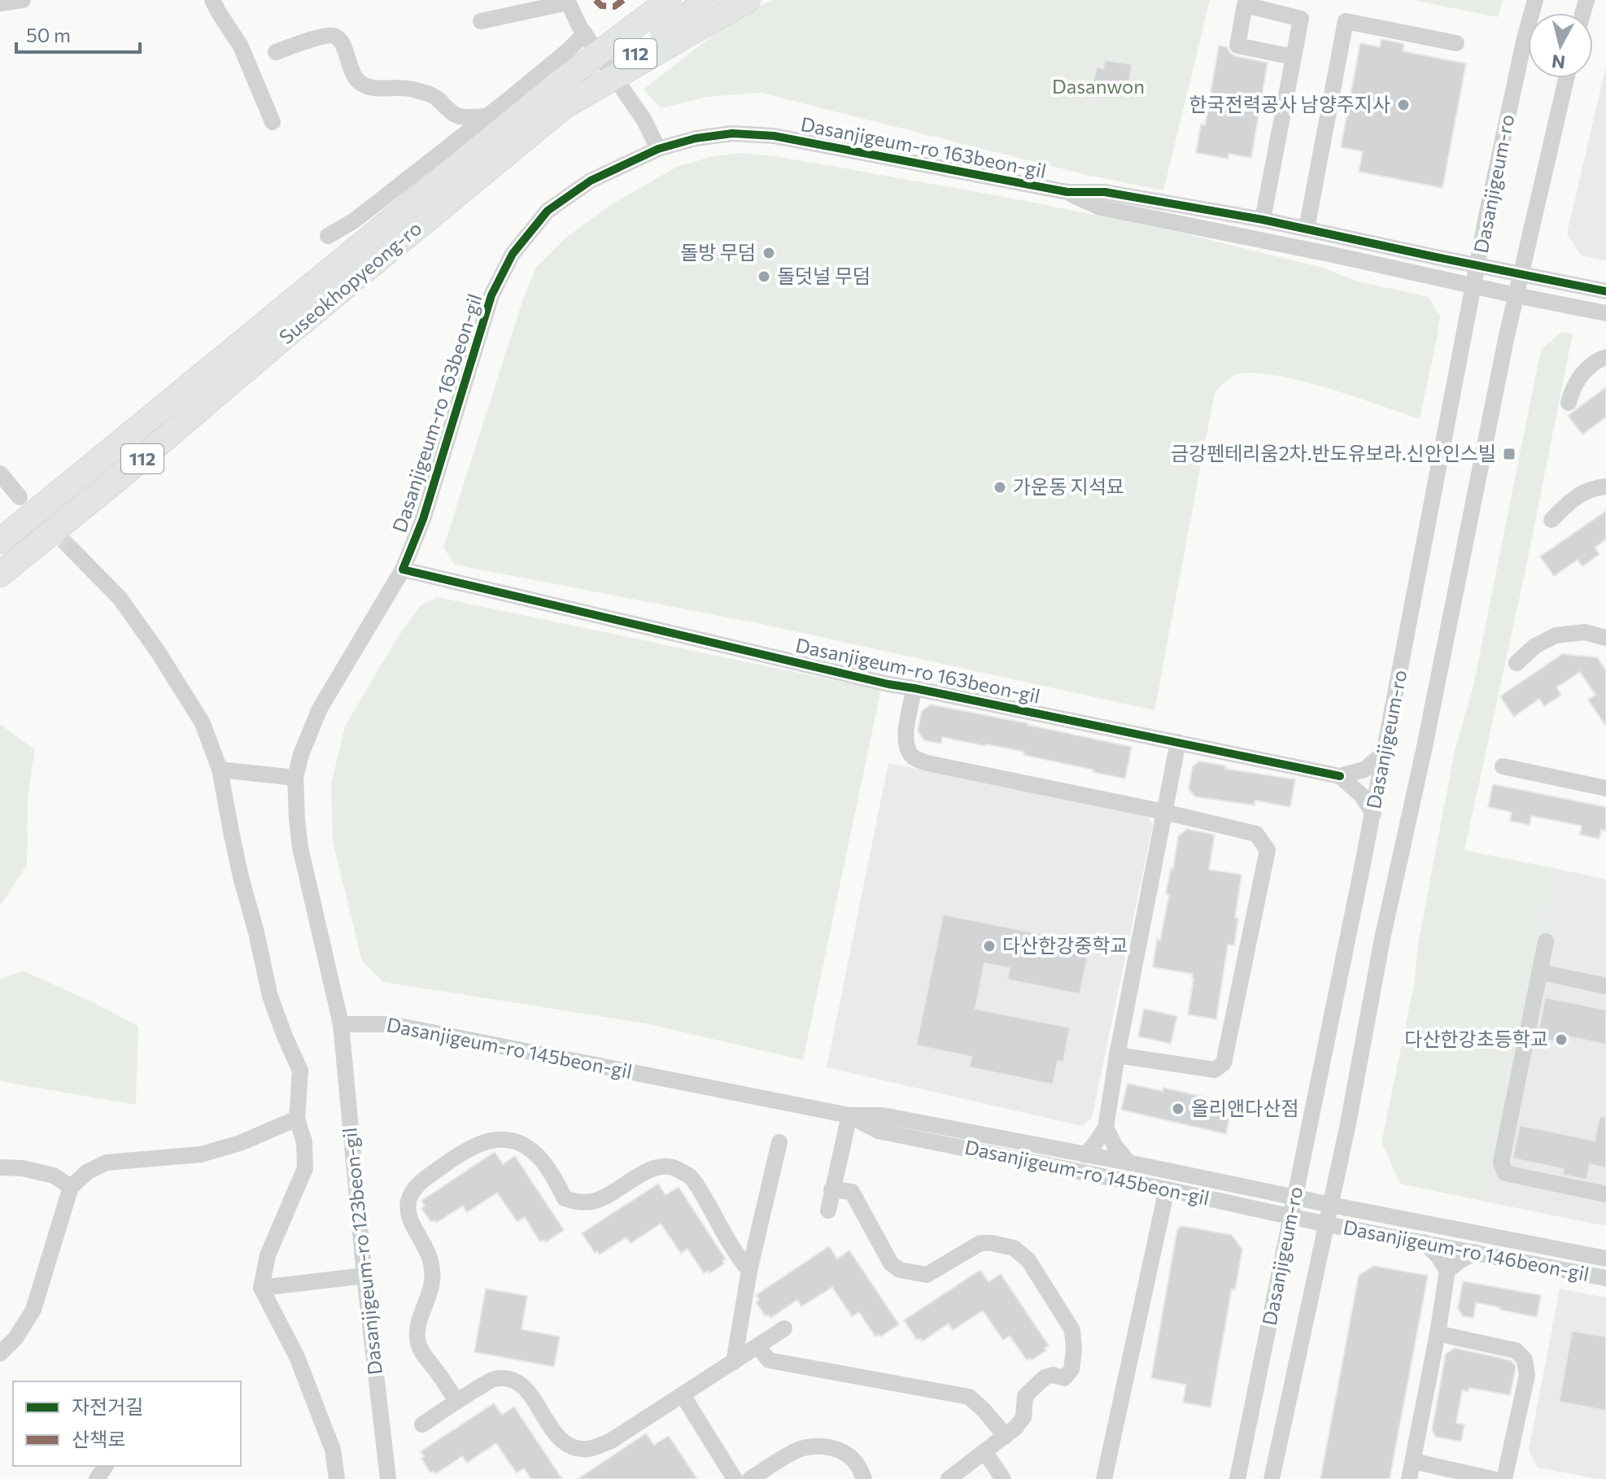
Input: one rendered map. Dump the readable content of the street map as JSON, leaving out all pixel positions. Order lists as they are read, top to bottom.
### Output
{
  "streets": {
    "highway": ["112", "Suseokhopyeong-ro"],
    "street": [
      "Dasanjigeum-ro 163beon-gil",
      "Dasanjigeum-ro",
      "Dasanjigeum-ro 145beon-gil",
      "Dasanjigeum-ro 123beon-gil",
      "Dasanjigeum-ro 146beon-gil"
    ]
  },
  "crossings": [
    ["Dasanjigeum-ro 163beon-gil", "Dasanjigeum-ro"],
    ["Dasanjigeum-ro", "Dasanjigeum-ro 145beon-gil"],
    ["Dasanjigeum-ro", "Dasanjigeum-ro 146beon-gil"],
    ["Dasanjigeum-ro 145beon-gil", "Dasanjigeum-ro 123beon-gil"],
    ["Dasanjigeum-ro 145beon-gil", "Dasanjigeum-ro 146beon-gil"]
  ],
  "parks": ["Dasanwon"],
  "places": {
    "other": [
      "한국전력공사 남양주지사",
      "돌방 무덤",
      "돌덧널 무덤",
      "가운동 지석묘",
      "다산한강중학교",
      "다산한강초등학교",
      "올리앤다산점"
    ],
    "transit": ["금강펜테리움2차.반도유보라.신안인스빌"]
  },
  "legend": ["자전거길", "산책로"],
  "scale_bar": "50 m",
  "north": "bottom"
}
